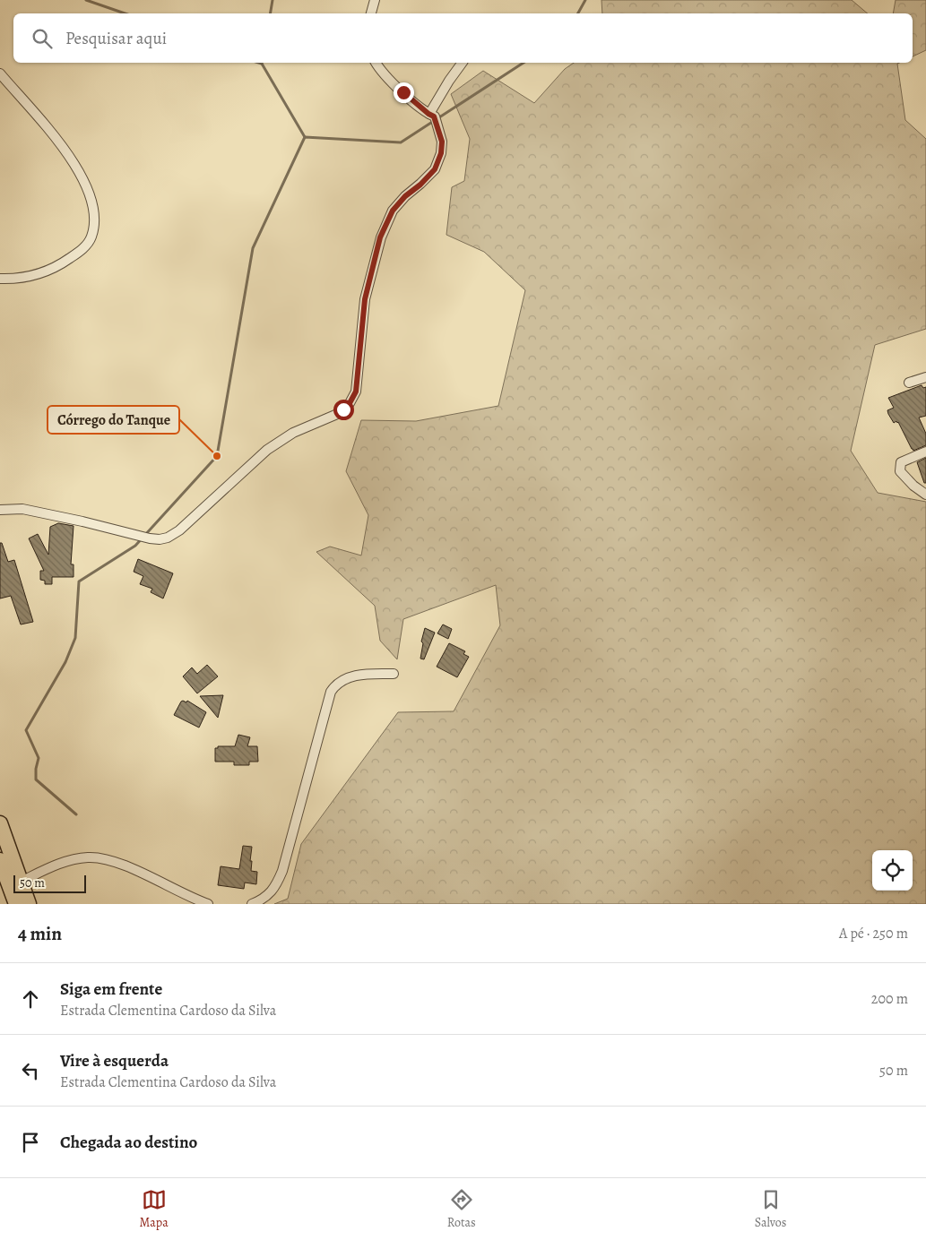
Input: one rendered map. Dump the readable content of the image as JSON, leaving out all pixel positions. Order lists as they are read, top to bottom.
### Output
{
  "places": ["Córrego do Tanque"],
  "scale_bar": "50 m",
  "page": {
    "search": "Pesquisar aqui",
    "scale": "50 m",
    "heading": ["4 min", "A pé · 250 m"],
    "list": [
      ["Siga em frente", "Estrada Clementina Cardoso da Silva", "200 m"],
      ["Vire à esquerda", "Estrada Clementina Cardoso da Silva", "50 m"],
      "Chegada ao destino"
    ],
    "nav": ["Mapa", "Rotas", "Salvos"]
  }
}
